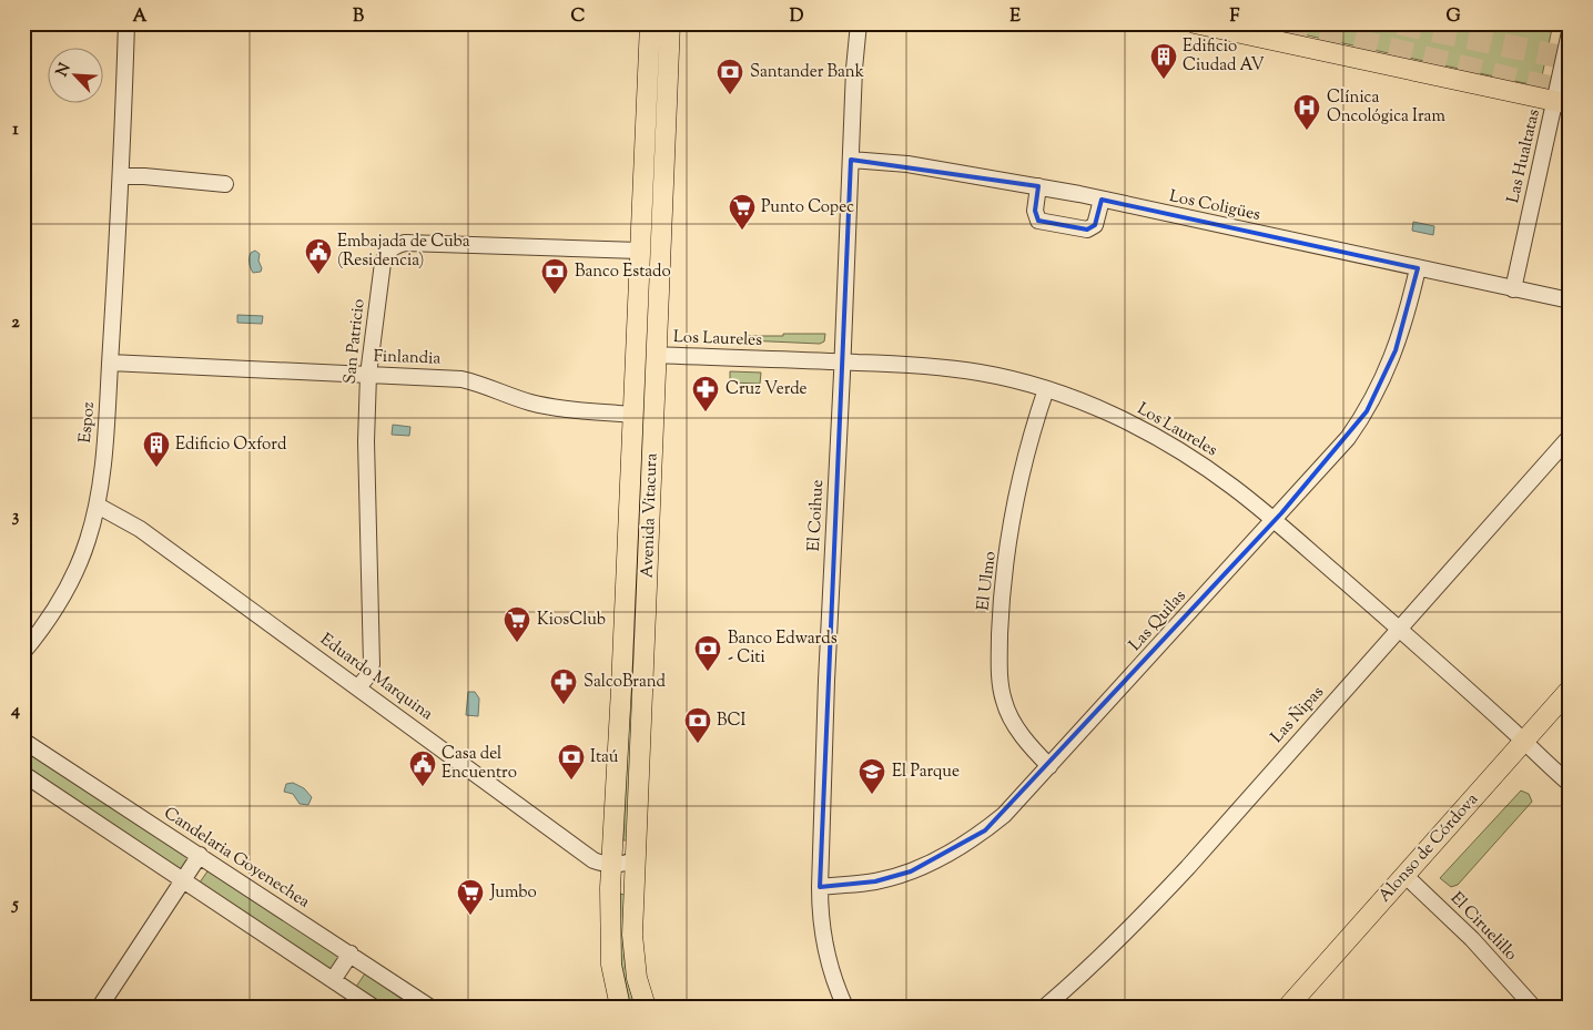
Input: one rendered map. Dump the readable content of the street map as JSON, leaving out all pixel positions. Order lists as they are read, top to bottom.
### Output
{
  "streets": {
    "main road": ["Avenida Vitacura", "Alonso de Córdova"],
    "street": [
      "Las Hualtatas",
      "Los Coligües",
      "Los Laureles",
      "San Patricio",
      "Finlandia",
      "Espoz",
      "El Coihue",
      "El Ulmo",
      "Las Quilas",
      "Eduardo Marquina",
      "Las Ñipas",
      "Candelaria Goyenechea",
      "El Ciruelillo"
    ]
  },
  "crossings": [
    ["Las Hualtatas", "Los Coligües"],
    ["Los Coligües", "El Coihue"],
    ["Los Coligües", "Las Quilas"],
    ["Los Laureles", "Avenida Vitacura"],
    ["Los Laureles", "El Coihue"],
    ["Los Laureles", "El Ulmo"],
    ["Los Laureles", "Las Quilas"],
    ["Los Laureles", "Las Ñipas"],
    ["Los Laureles", "Alonso de Córdova"],
    ["San Patricio", "Finlandia"],
    ["San Patricio", "Avenida Vitacura"],
    ["San Patricio", "Eduardo Marquina"],
    ["Finlandia", "Espoz"],
    ["Finlandia", "Avenida Vitacura"],
    ["Espoz", "Eduardo Marquina"],
    ["Avenida Vitacura", "Eduardo Marquina"],
    ["El Coihue", "Las Quilas"],
    ["El Ulmo", "Las Quilas"],
    ["Alonso de Córdova", "El Ciruelillo"]
  ],
  "places": {
    "building": ["Edificio Ciudad AV", "Edificio Oxford"],
    "bank": [
      "Santander Bank",
      "Banco Estado",
      "Banco Edwards - Citi",
      "BCI",
      "Itaú"
    ],
    "hospital": ["Clínica Oncológica Iram"],
    "supermarket": ["Punto Copec", "KiosClub", "Jumbo"],
    "public building": ["Embajada de Cuba (Residencia)", "Casa del Encuentro"],
    "pharmacy": ["Cruz Verde", "SalcoBrand"],
    "school or university": ["El Parque"]
  },
  "north": "top left",
  "grid": {
    "columns": [
      "A",
      "B",
      "C",
      "D",
      "E",
      "F",
      "G"
    ],
    "rows": [
      "1",
      "2",
      "3",
      "4",
      "5"
    ]
  }
}
